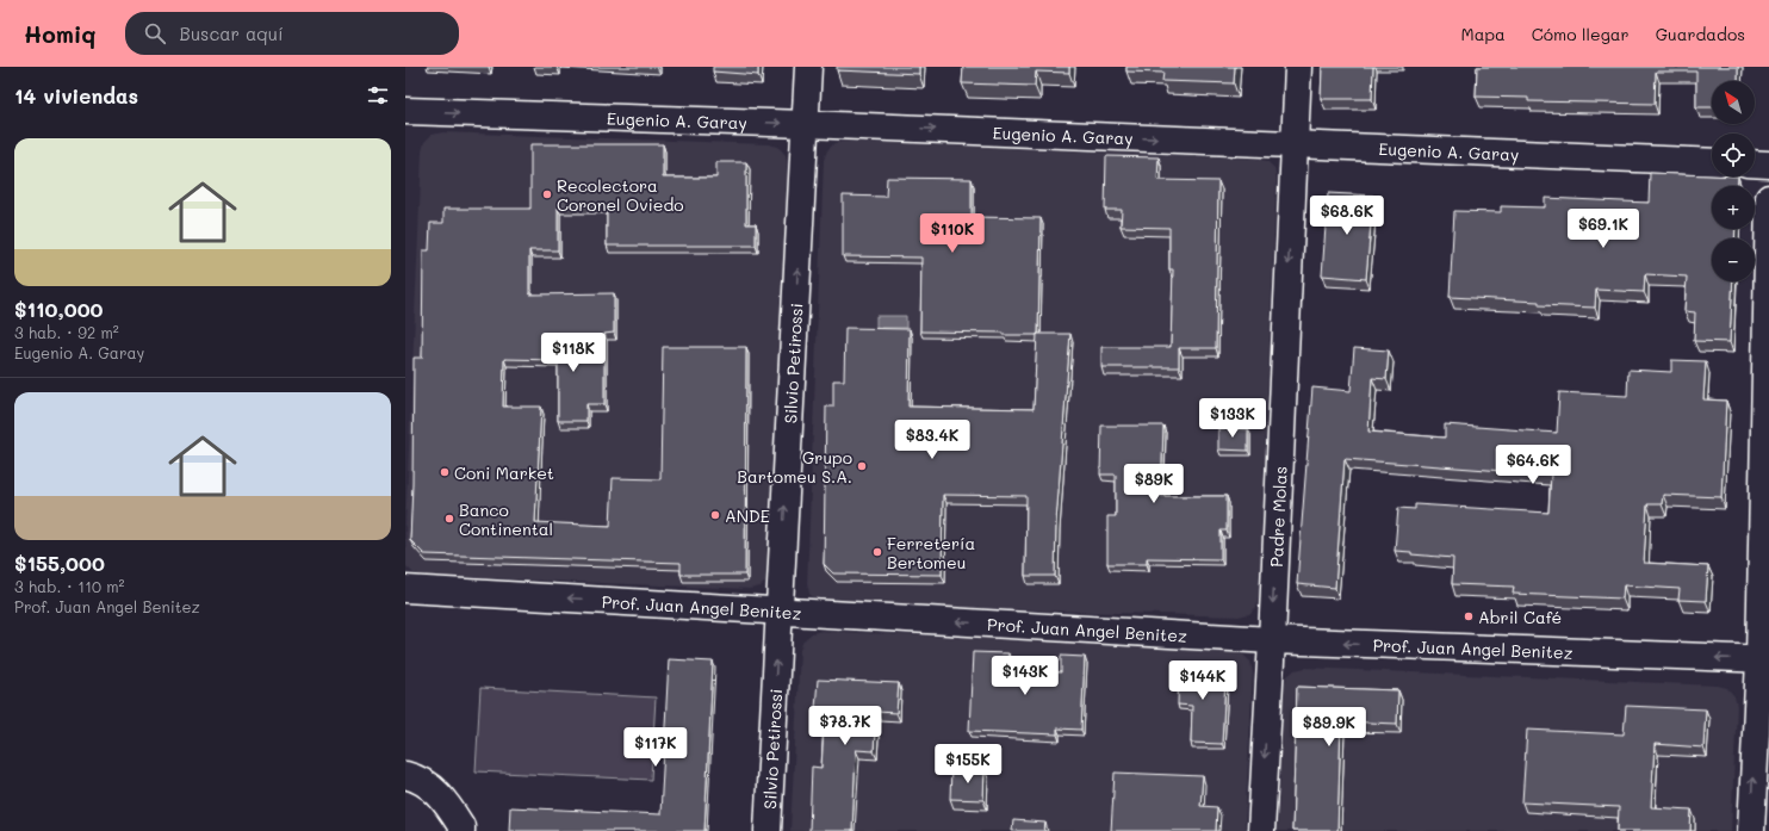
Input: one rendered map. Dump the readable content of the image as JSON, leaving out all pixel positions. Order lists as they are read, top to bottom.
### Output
{
  "streets": {
    "street": [
      "Eugenio A. Garay",
      "Silvio Petirossi",
      "Padre Molas",
      "Prof. Juan Angel Benitez"
    ]
  },
  "crossings": [
    ["Eugenio A. Garay", "Silvio Petirossi"],
    ["Eugenio A. Garay", "Padre Molas"],
    ["Silvio Petirossi", "Prof. Juan Angel Benitez"],
    ["Padre Molas", "Prof. Juan Angel Benitez"]
  ],
  "one_way": [
    "Eugenio A. Garay",
    "Silvio Petirossi",
    "Padre Molas",
    "Prof. Juan Angel Benitez"
  ],
  "places": [
    "Recolectora Coronel Oviedo",
    "Grupo Bartomeu S.A.",
    "Coni Market",
    "ANDE",
    "Banco Continental",
    "Ferretería Bertomeu",
    "Abril Café"
  ],
  "north": "top left",
  "page": {
    "header": "Homiq",
    "search": "Buscar aquí",
    "nav": ["Mapa", "Cómo llegar", "Guardados"],
    "heading": "14 viviendas",
    "map_buttons": ["+", "−"],
    "list": [
      {
        "name": "$110,000",
        "note": "3 hab. · 92 m² · Eugenio A. Garay"
      },
      {
        "name": "$155,000",
        "note": "3 hab. · 110 m² · Prof. Juan Angel Benitez"
      }
    ],
    "price": [
      "$68.6K",
      "$69.1K",
      "$110K",
      "$118K",
      "$133K",
      "$83.4K",
      "$64.6K",
      "$89K",
      "$143K",
      "$144K",
      "$78.7K",
      "$89.9K",
      "$117K",
      "$155K"
    ]
  }
}
